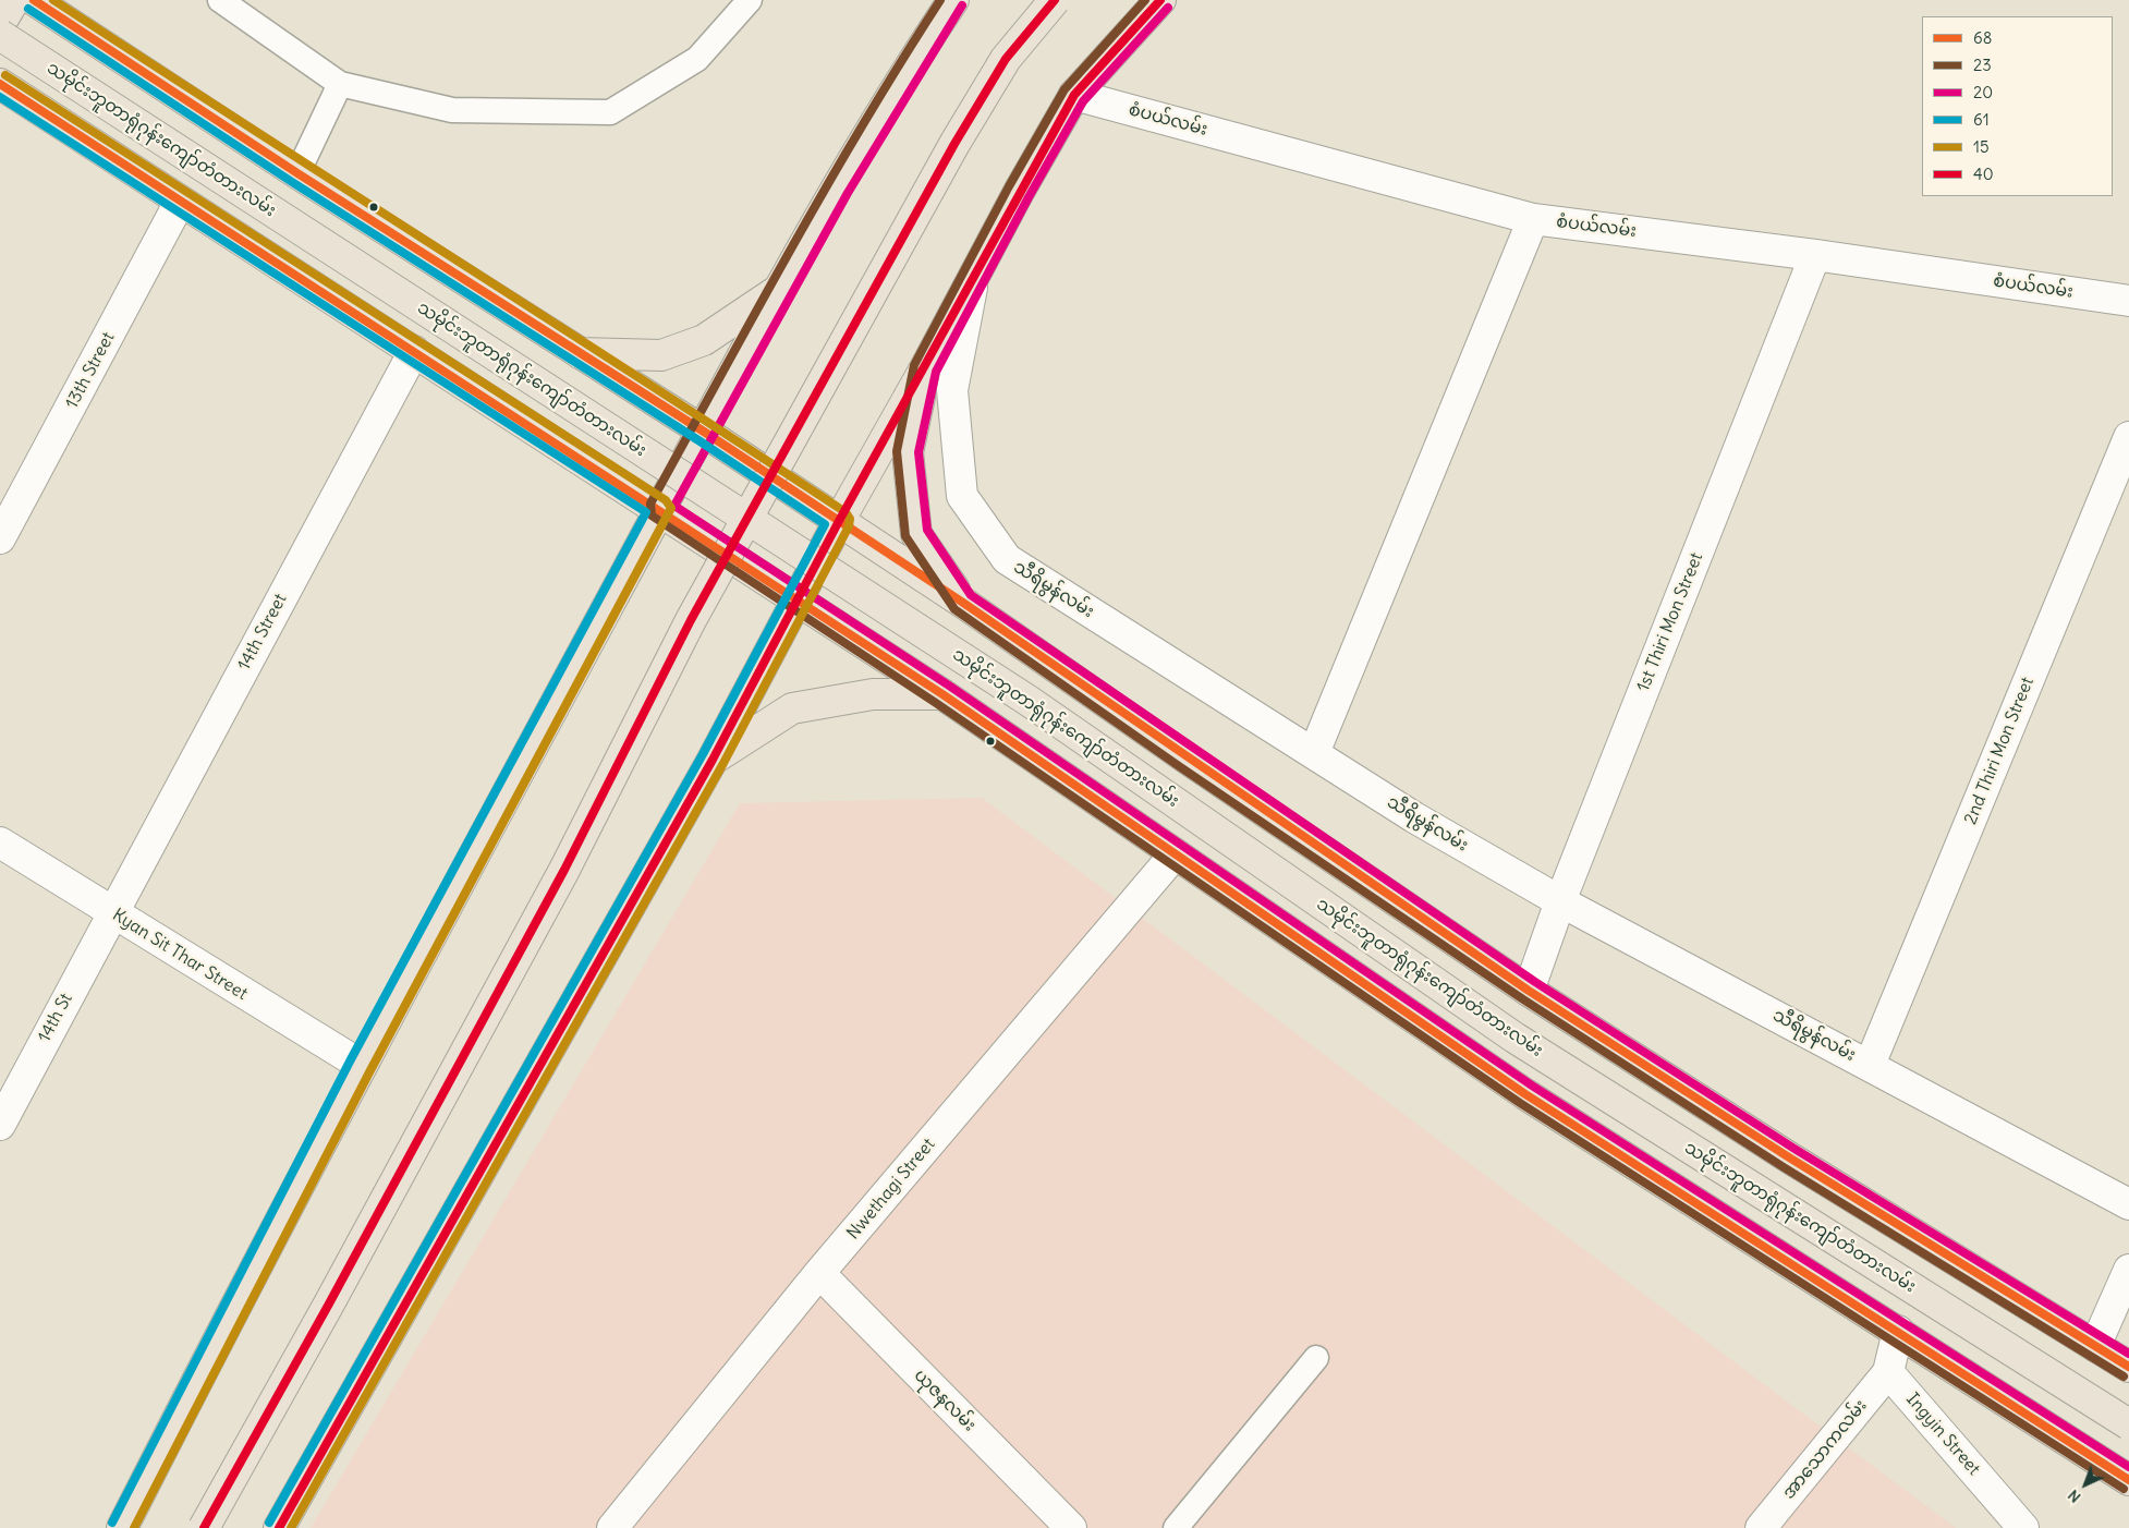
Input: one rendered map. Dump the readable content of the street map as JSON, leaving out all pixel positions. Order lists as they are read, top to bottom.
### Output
{
  "streets": {
    "main road": ["သမိုင်းဘူတာရုံဂုန်းကျော်တံတားလမ်း"],
    "street": [
      "စံပယ်လမ်း",
      "13th Street",
      "သီရိမွန်လမ်း",
      "1st Thiri Mon Street",
      "14th Street",
      "2nd Thiri Mon Street",
      "Kyan Sit Thar Street",
      "14th St",
      "Nwethagi Street",
      "ယုဇနလမ်း",
      "Ingyin Street",
      "အာသောကလမ်း"
    ]
  },
  "crossings": [
    ["စံပယ်လမ်း", "1st Thiri Mon Street"],
    ["သီရိမွန်လမ်း", "1st Thiri Mon Street"],
    ["သီရိမွန်လမ်း", "2nd Thiri Mon Street"],
    ["14th Street", "Kyan Sit Thar Street"],
    ["14th Street", "14th St"],
    ["Kyan Sit Thar Street", "14th St"],
    ["Nwethagi Street", "ယုဇနလမ်း"],
    ["Ingyin Street", "အာသောကလမ်း"]
  ],
  "lines": [
    "transit line 68",
    "transit line 23",
    "transit line 15",
    "transit line 40",
    "transit line 20",
    "transit line 61"
  ],
  "legend": [
    "68",
    "23",
    "20",
    "61",
    "15",
    "40"
  ],
  "north": "bottom left"
}
